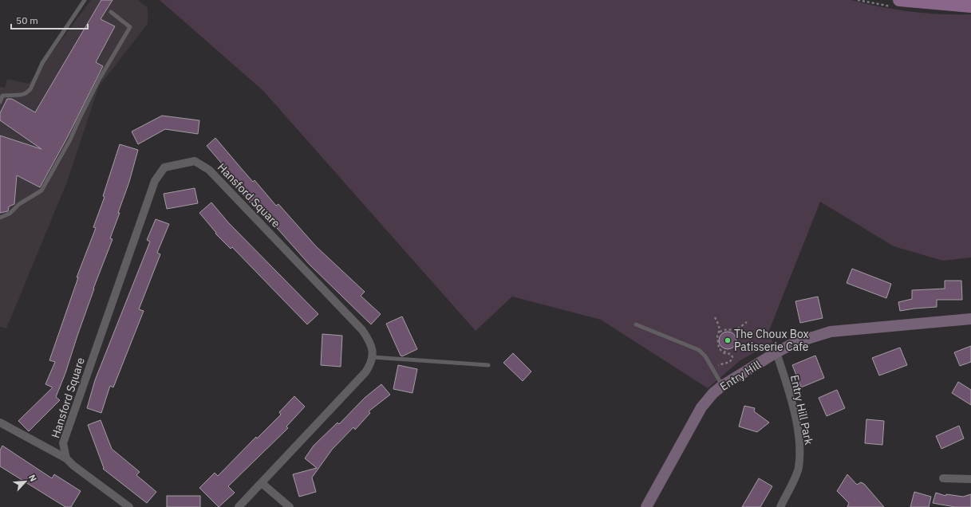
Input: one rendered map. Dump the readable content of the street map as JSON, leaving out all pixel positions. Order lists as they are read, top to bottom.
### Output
{
  "streets": {
    "street": ["Hansford Square", "Entry Hill", "Entry Hill Park"]
  },
  "crossings": [
    ["Entry Hill", "Entry Hill Park"]
  ],
  "places": ["The Choux Box Patisserie Cafe"],
  "scale_bar": "50 m",
  "north": "top right"
}
